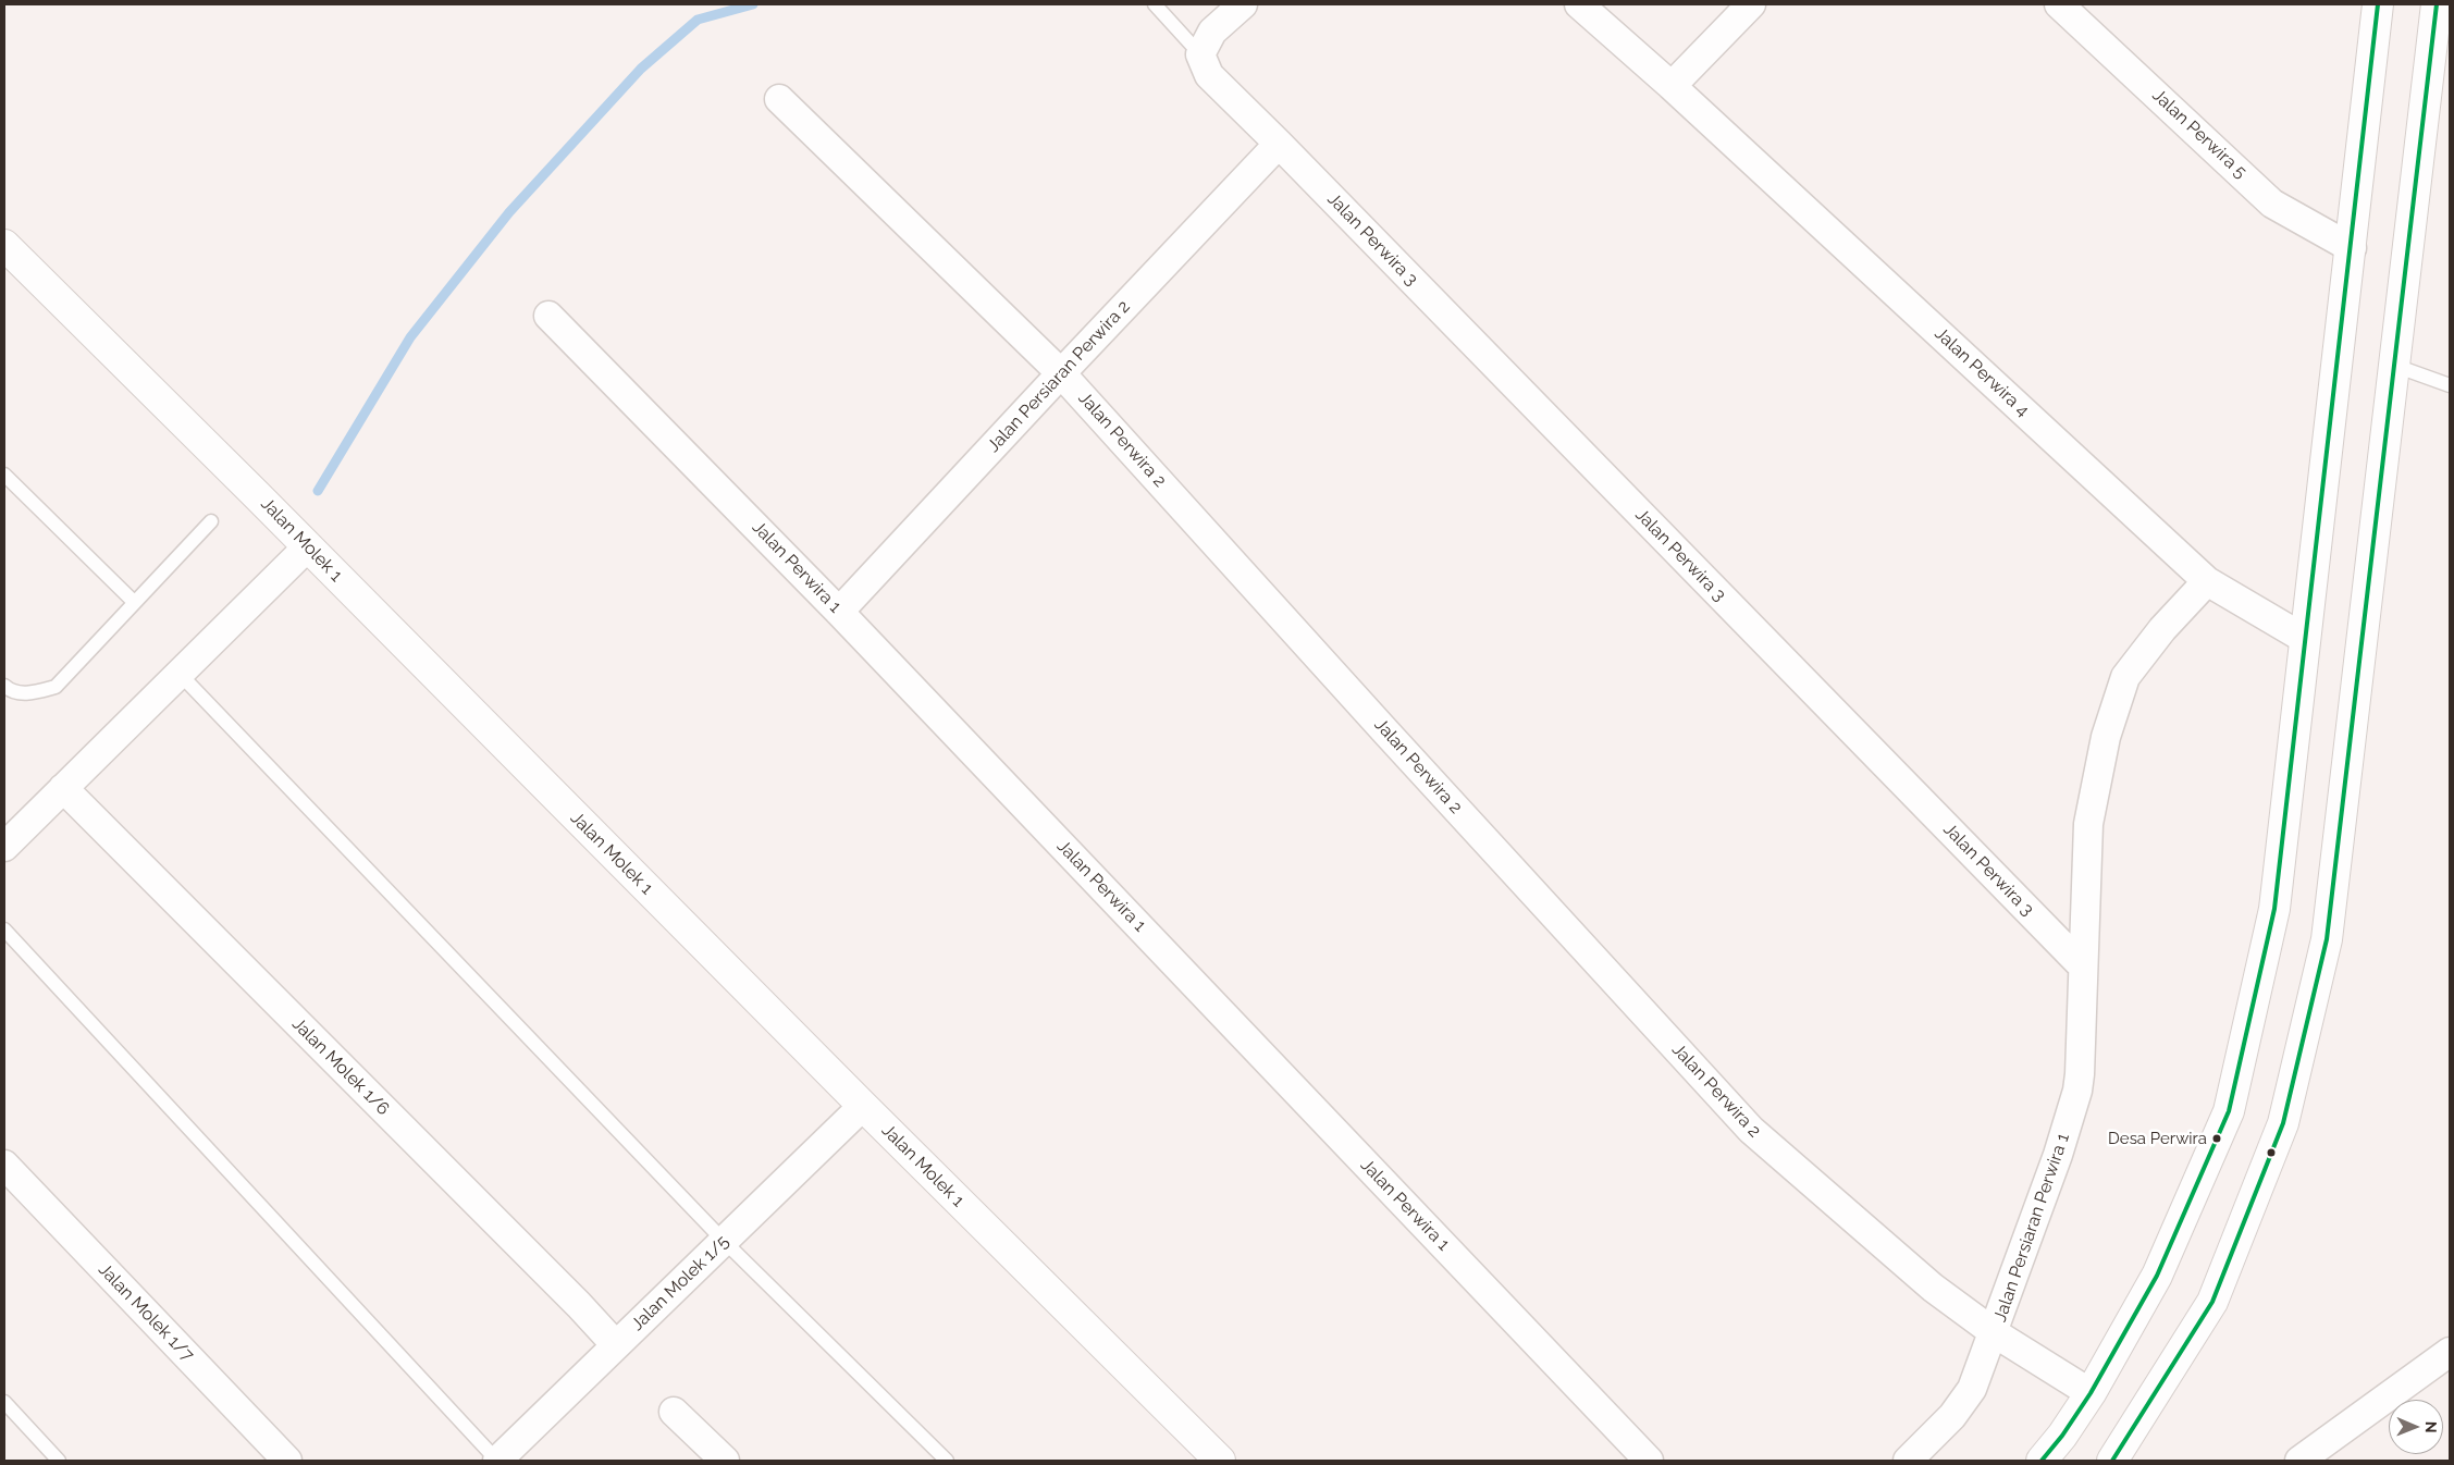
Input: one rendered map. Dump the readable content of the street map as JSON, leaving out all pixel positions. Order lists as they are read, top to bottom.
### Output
{
  "streets": {
    "main road": ["Jalan Molek 1"],
    "street": [
      "Jalan Perwira 5",
      "Jalan Perwira 3",
      "Jalan Perwira 4",
      "Jalan Persiaran Perwira 2",
      "Jalan Perwira 2",
      "Jalan Perwira 1",
      "Jalan Molek 1/6",
      "Jalan Persiaran Perwira 1",
      "Jalan Molek 1/5",
      "Jalan Molek 1/7"
    ]
  },
  "crossings": [
    ["Jalan Perwira 3", "Jalan Persiaran Perwira 2"],
    ["Jalan Perwira 3", "Jalan Persiaran Perwira 1"],
    ["Jalan Perwira 4", "Jalan Persiaran Perwira 1"],
    ["Jalan Persiaran Perwira 2", "Jalan Perwira 2"],
    ["Jalan Persiaran Perwira 2", "Jalan Perwira 1"],
    ["Jalan Perwira 2", "Jalan Persiaran Perwira 1"],
    ["Jalan Molek 1", "Jalan Molek 1/5"],
    ["Jalan Molek 1/6", "Jalan Molek 1/5"]
  ],
  "places": ["Desa Perwira"],
  "north": "right"
}
